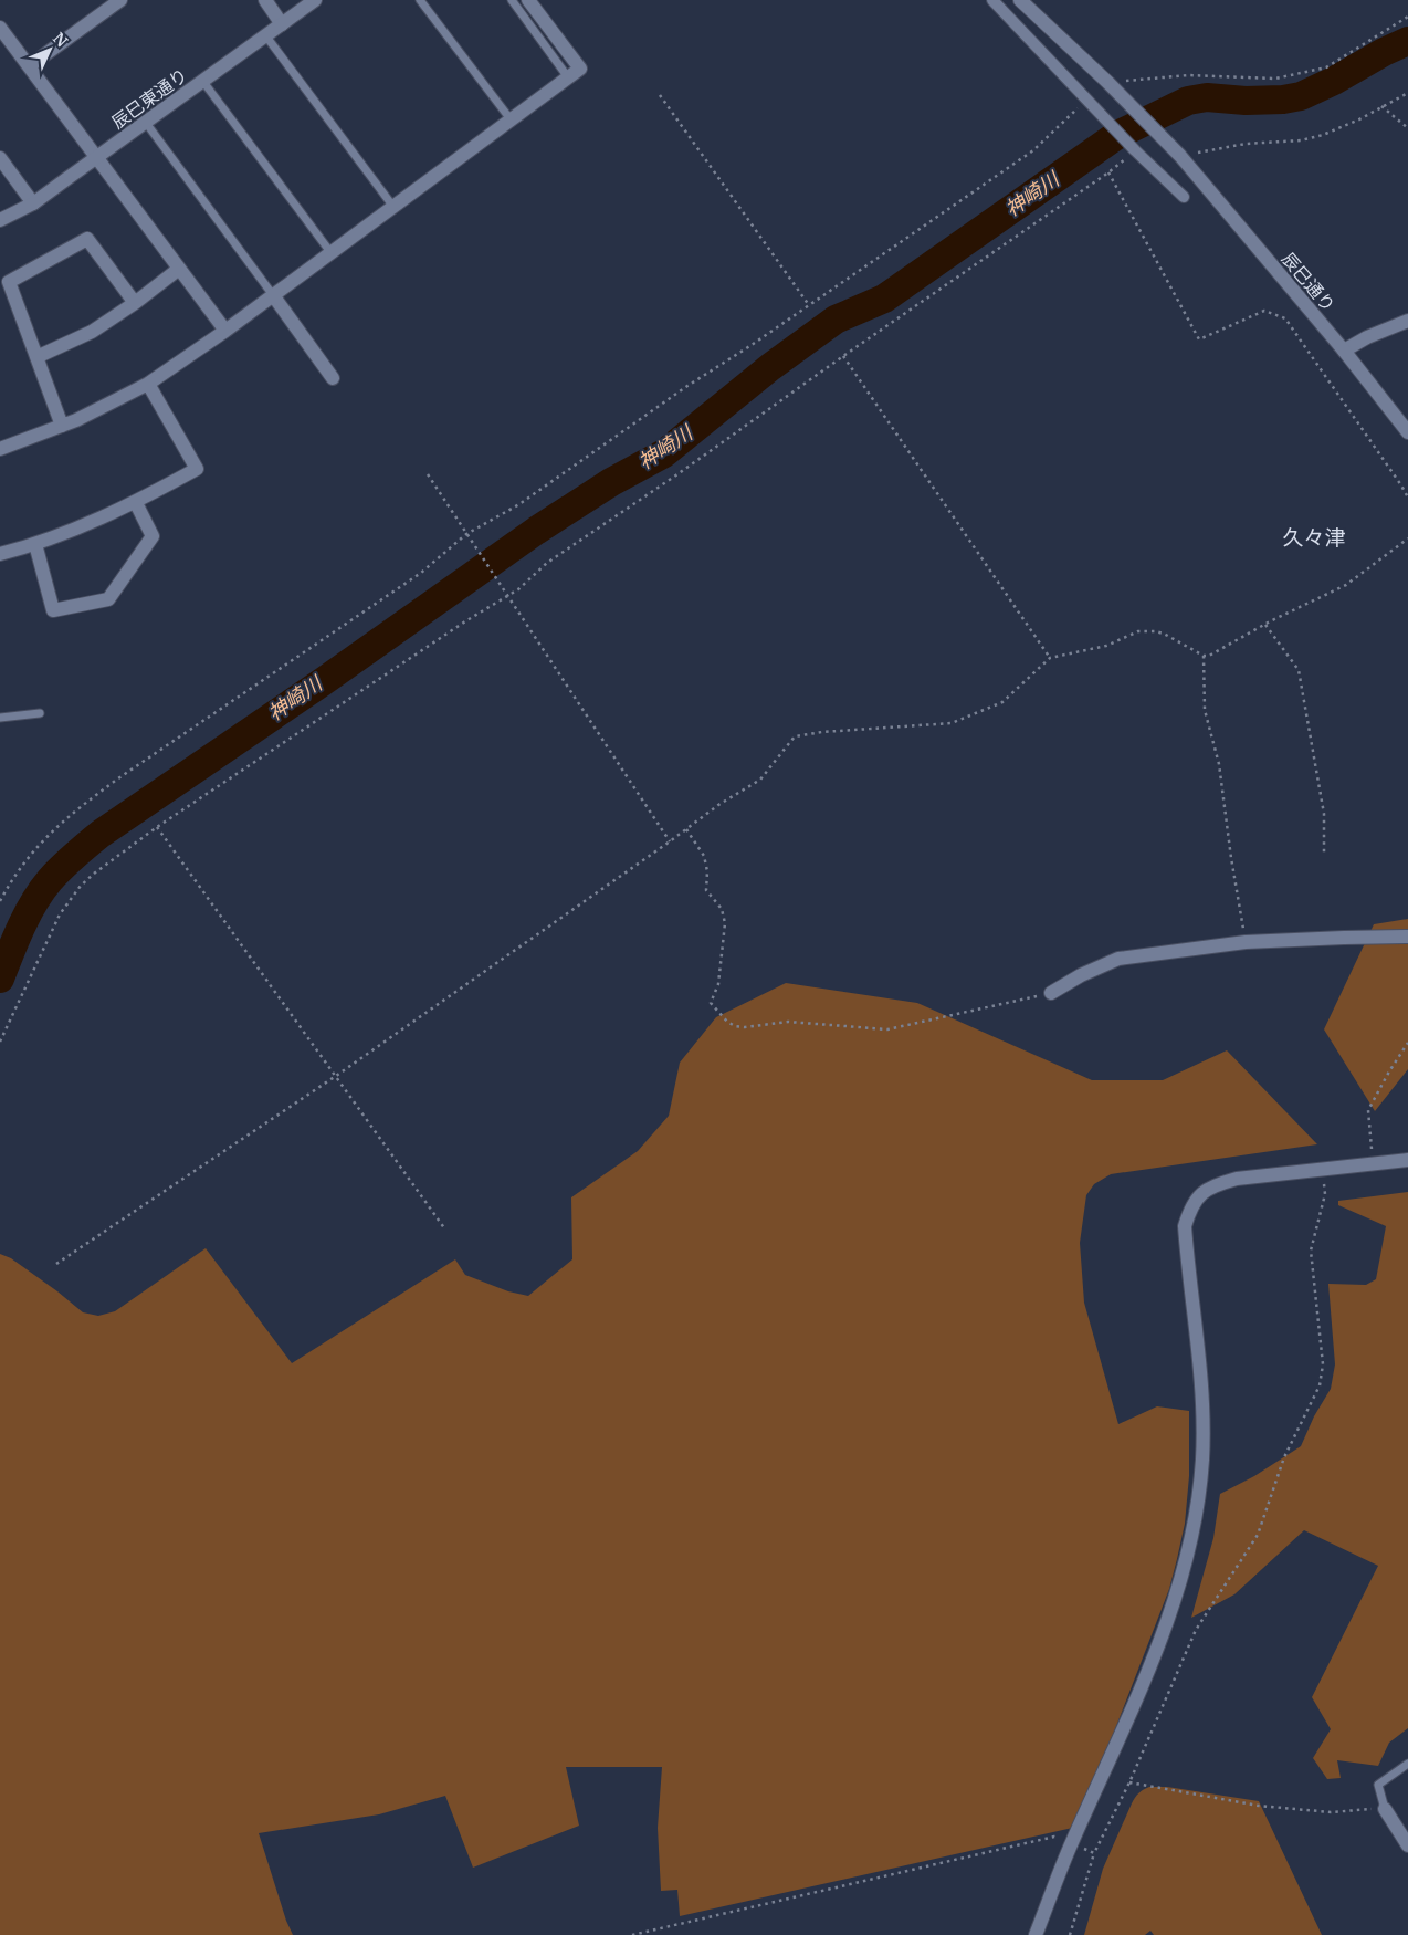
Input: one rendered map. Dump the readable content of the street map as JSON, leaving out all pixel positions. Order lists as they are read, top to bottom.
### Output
{
  "streets": {
    "street": ["辰巳東通り", "辰巳通り"]
  },
  "districts": ["久々津"],
  "water": ["神崎川"],
  "north": "top right"
}
